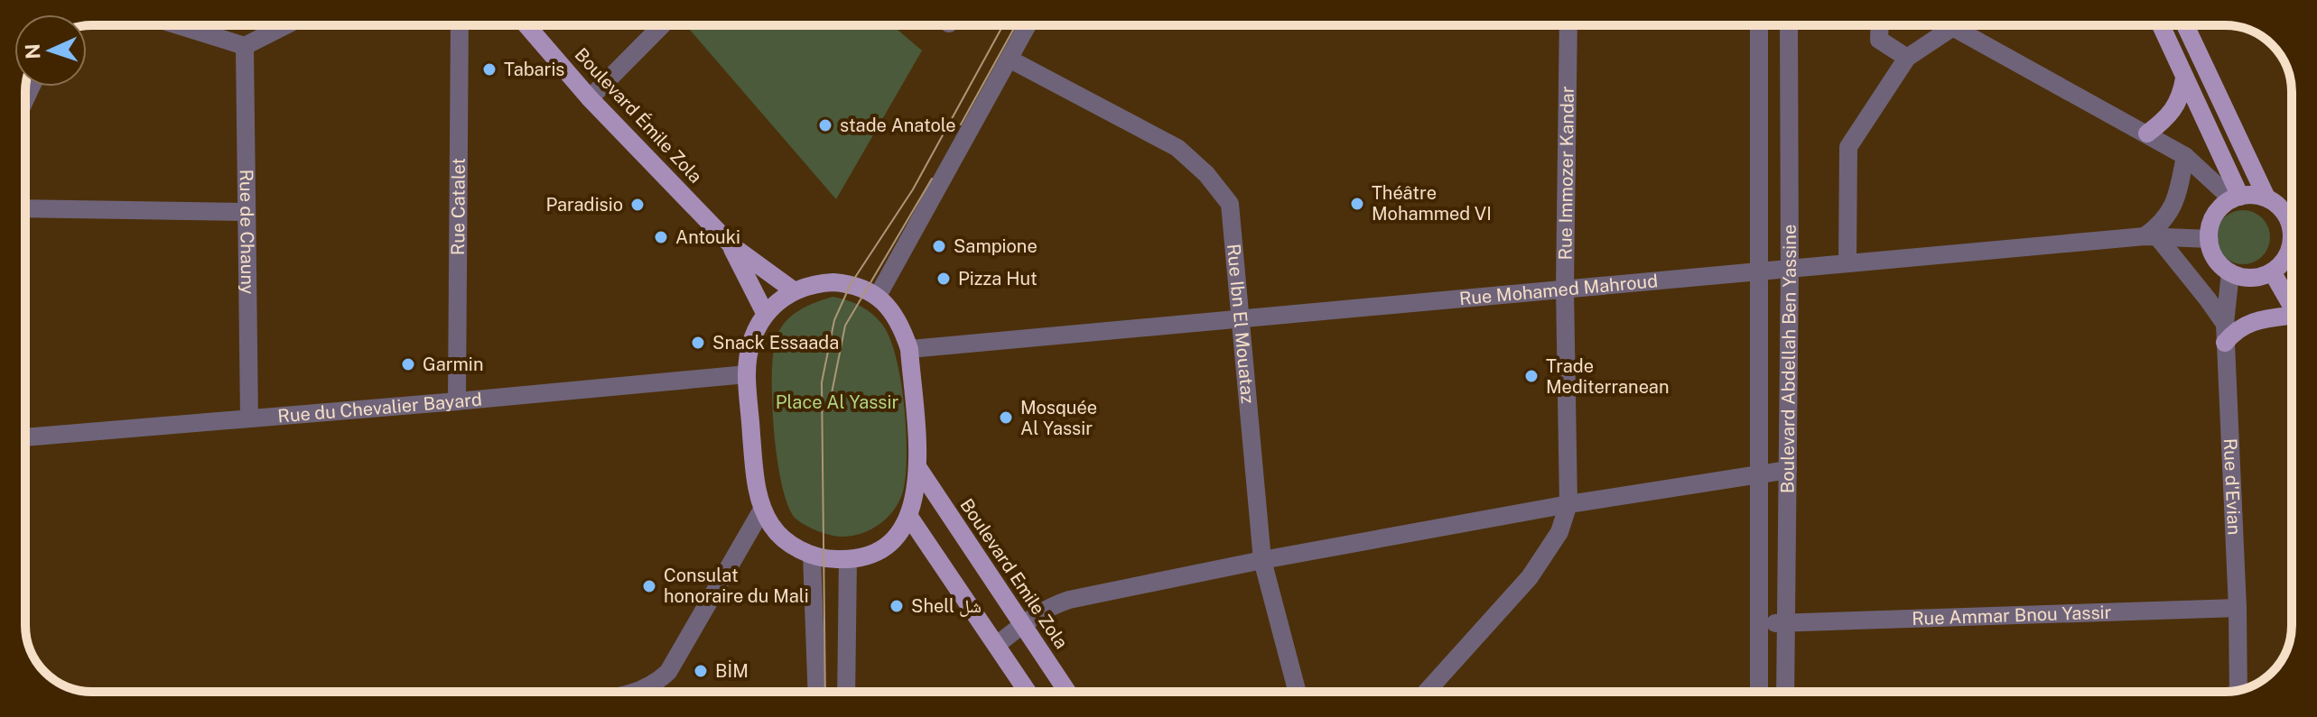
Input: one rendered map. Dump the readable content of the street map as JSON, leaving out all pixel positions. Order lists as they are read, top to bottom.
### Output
{
  "streets": {
    "main road": ["Boulevard Émile Zola", "Boulevard Emile Zola"],
    "street": [
      "Rue Immozer Kandar",
      "Rue Catalet",
      "Rue de Chauny",
      "Rue Mohamed Mahroud",
      "Rue Ibn El Mouataz",
      "Boulevard Abdellah Ben Yassine",
      "Rue du Chevalier Bayard",
      "Rue d'Evian",
      "Rue Ammar Bnou Yassir"
    ]
  },
  "crossings": [
    ["Boulevard Émile Zola", "Rue Mohamed Mahroud"],
    ["Boulevard Émile Zola", "Rue du Chevalier Bayard"],
    ["Boulevard Émile Zola", "Boulevard Emile Zola"],
    ["Rue Immozer Kandar", "Rue Mohamed Mahroud"],
    ["Rue Catalet", "Rue du Chevalier Bayard"],
    ["Rue de Chauny", "Rue du Chevalier Bayard"],
    ["Rue Mohamed Mahroud", "Rue Ibn El Mouataz"],
    ["Rue Mohamed Mahroud", "Boulevard Abdellah Ben Yassine"],
    ["Rue Mohamed Mahroud", "Rue du Chevalier Bayard"],
    ["Rue Mohamed Mahroud", "Boulevard Emile Zola"],
    ["Boulevard Abdellah Ben Yassine", "Rue Ammar Bnou Yassir"],
    ["Rue du Chevalier Bayard", "Boulevard Emile Zola"],
    ["Rue d'Evian", "Rue Ammar Bnou Yassir"]
  ],
  "parks": ["Place Al Yassir"],
  "places": [
    "Tabaris",
    "stade Anatole",
    "Théâtre Mohammed VI",
    "Paradisio",
    "Antouki",
    "Sampione",
    "Pizza Hut",
    "Snack Essaada",
    "Garmin",
    "Trade Mediterranean",
    "Mosquée Al Yassir",
    "Consulat honoraire du Mali",
    "Shell شل",
    "BİM"
  ],
  "north": "left"
}
